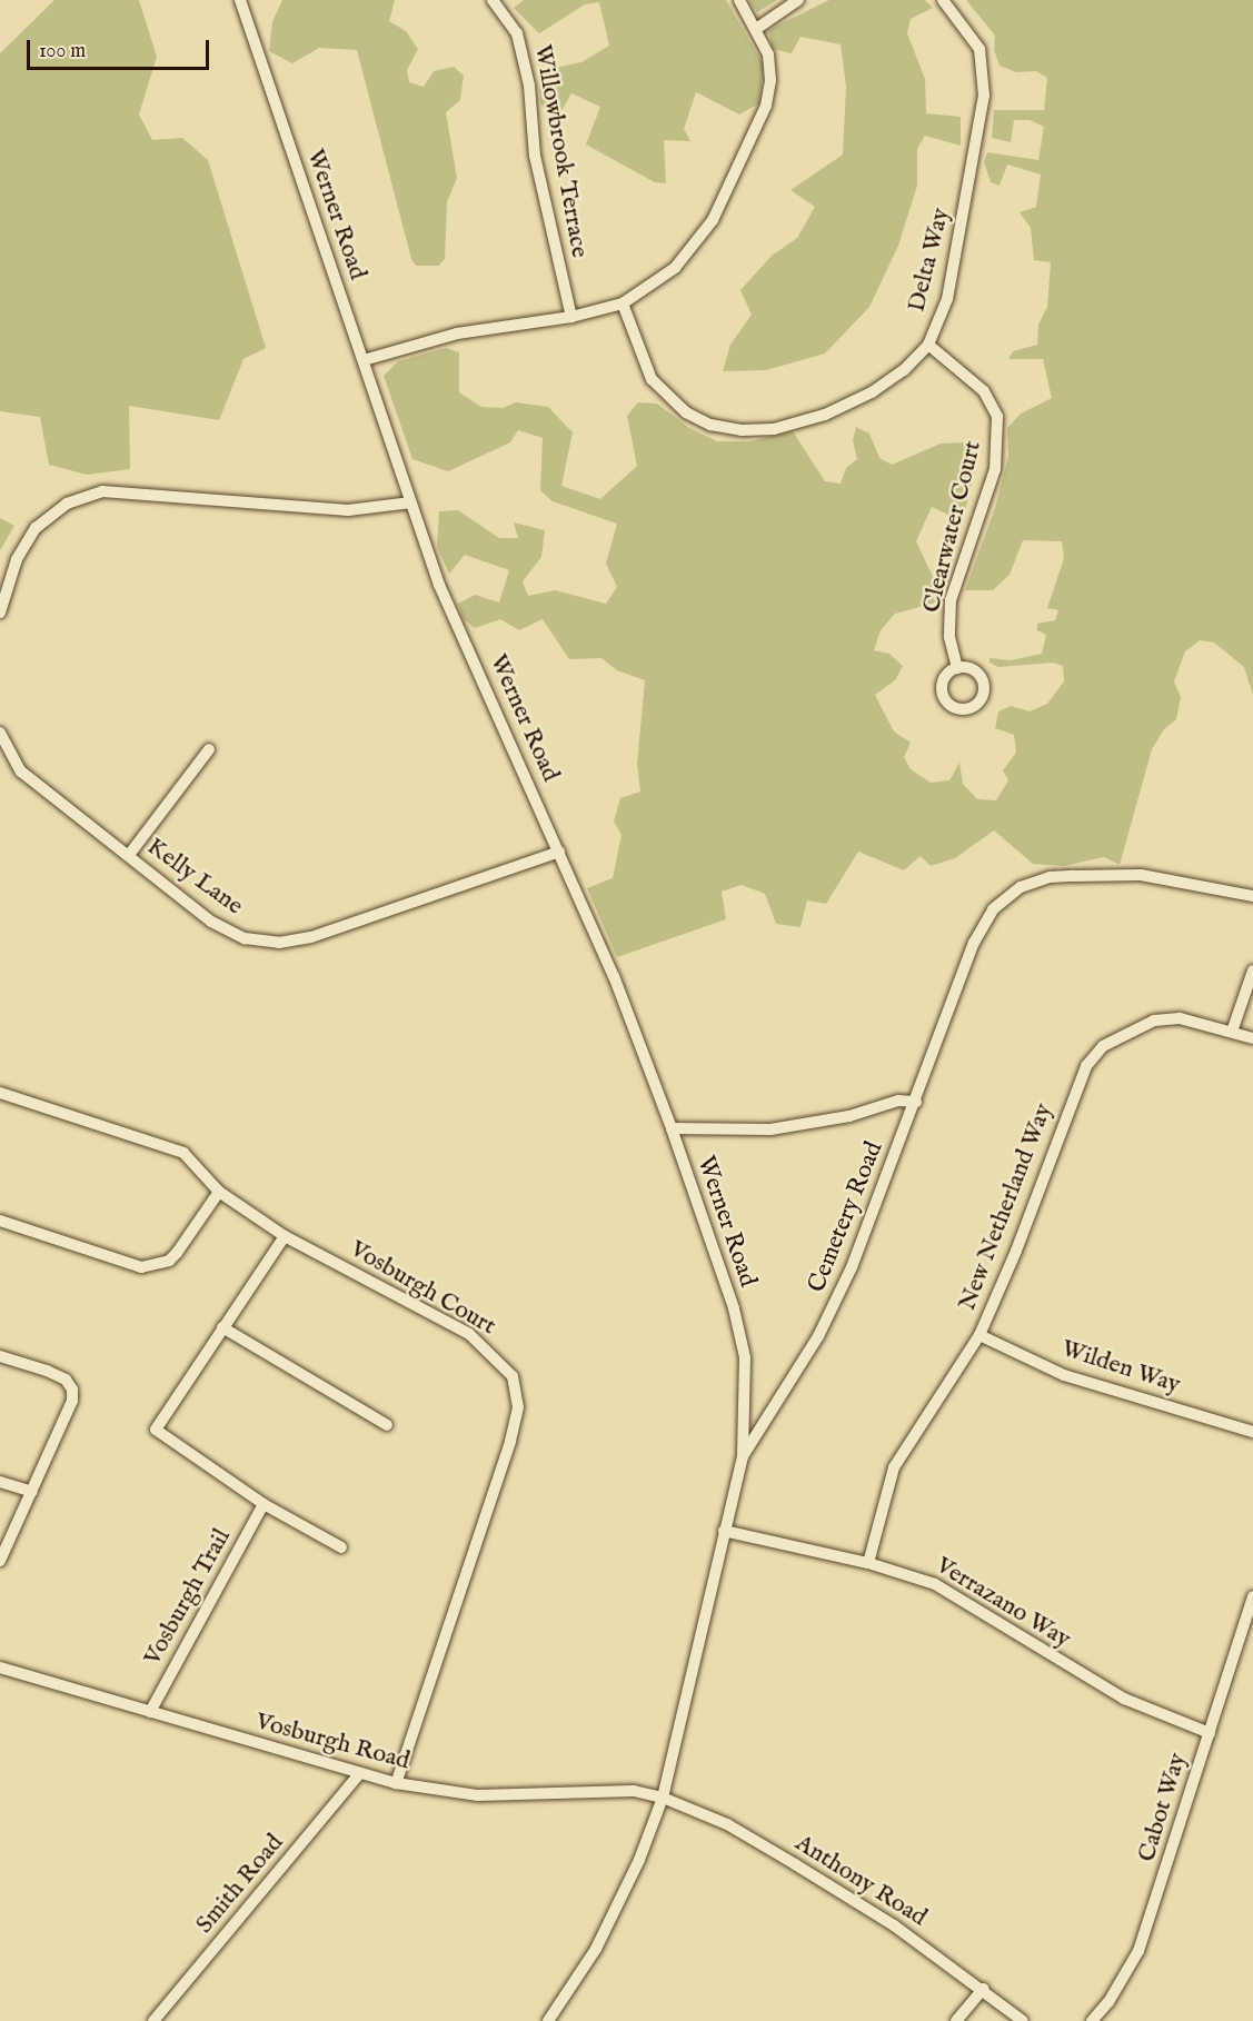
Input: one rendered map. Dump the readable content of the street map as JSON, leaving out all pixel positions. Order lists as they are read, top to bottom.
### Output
{
  "streets": {
    "street": [
      "Willowbrook Terrace",
      "Werner Road",
      "Delta Way",
      "Clearwater Court",
      "Kelly Lane",
      "New Netherland Way",
      "Cemetery Road",
      "Vosburgh Court",
      "Wilden Way",
      "Vosburgh Trail",
      "Verrazano Way",
      "Vosburgh Road",
      "Cabot Way",
      "Anthony Road",
      "Smith Road"
    ]
  },
  "crossings": [
    ["Werner Road", "Kelly Lane"],
    ["Werner Road", "Cemetery Road"],
    ["Delta Way", "Clearwater Court"],
    ["New Netherland Way", "Wilden Way"],
    ["New Netherland Way", "Verrazano Way"],
    ["Cemetery Road", "Verrazano Way"],
    ["Cemetery Road", "Vosburgh Road"],
    ["Cemetery Road", "Anthony Road"],
    ["Vosburgh Court", "Vosburgh Road"],
    ["Vosburgh Trail", "Vosburgh Road"],
    ["Verrazano Way", "Cabot Way"],
    ["Vosburgh Road", "Anthony Road"],
    ["Vosburgh Road", "Smith Road"]
  ],
  "scale_bar": "100 m"
}
